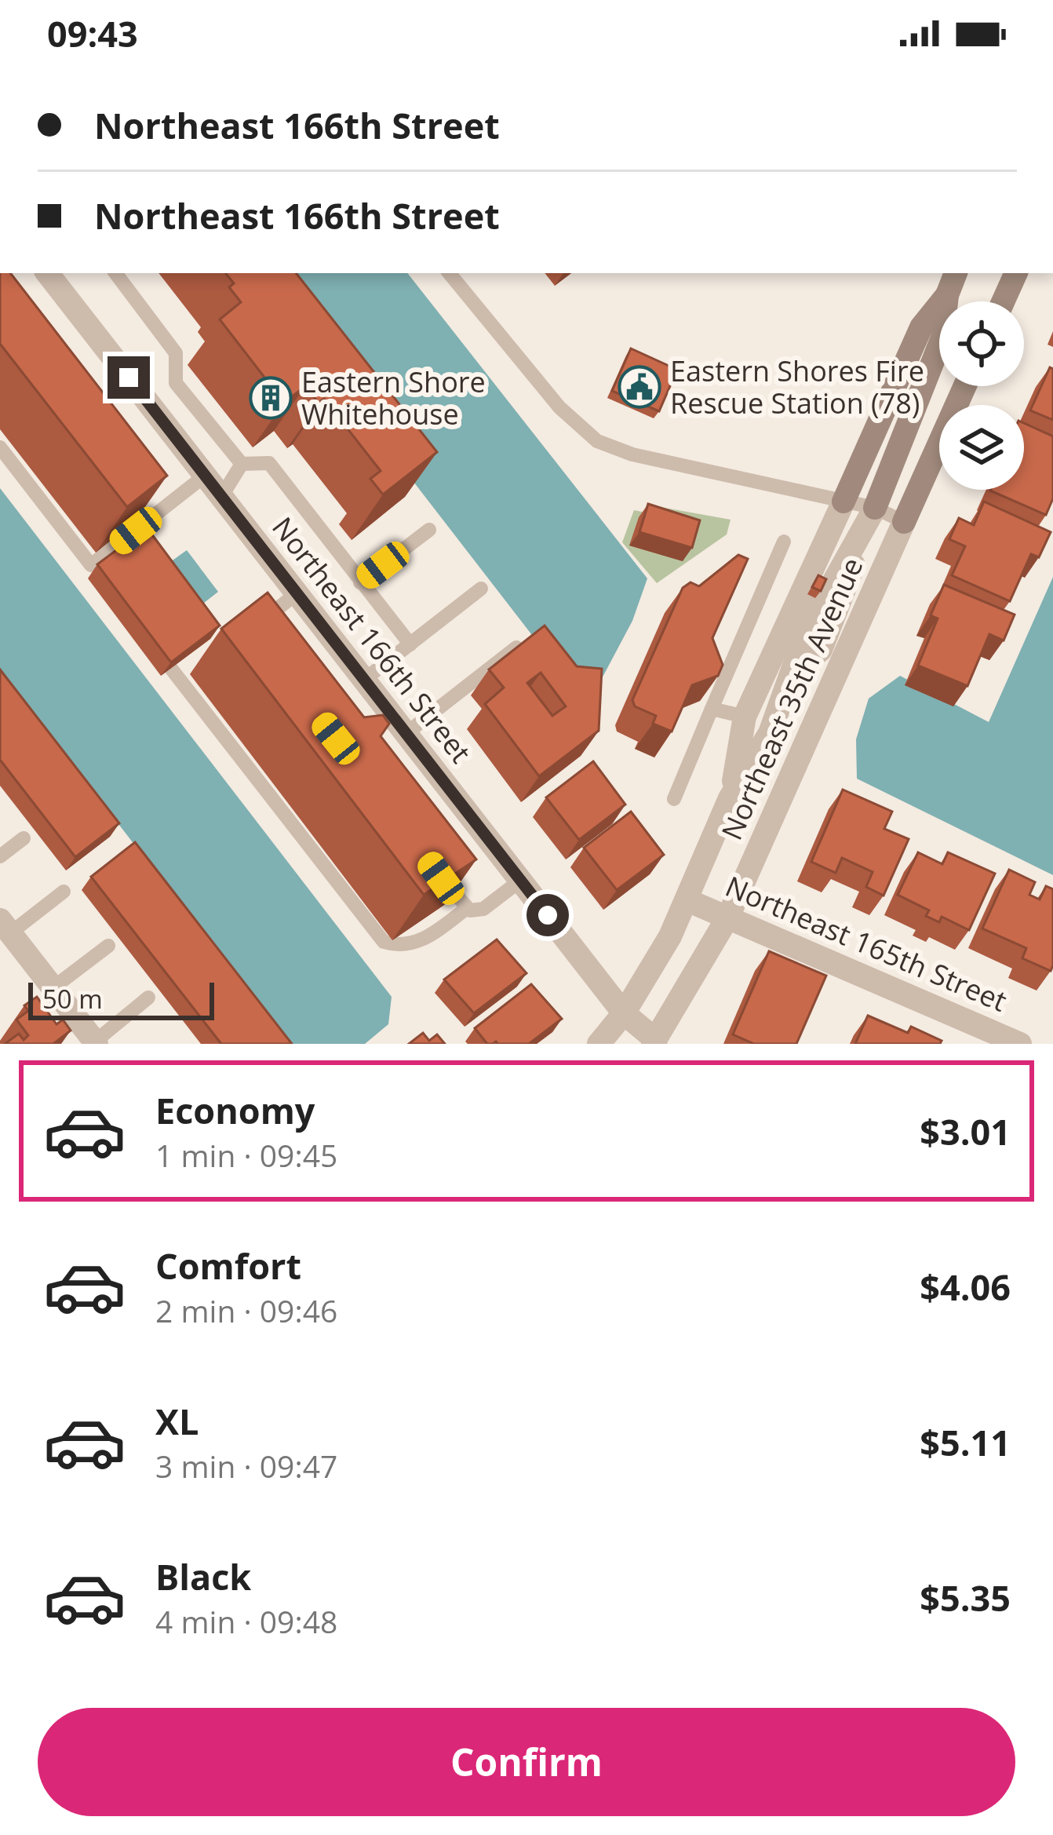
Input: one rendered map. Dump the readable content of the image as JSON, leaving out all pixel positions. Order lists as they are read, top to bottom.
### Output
{
  "streets": {
    "street": ["Northeast 166th Street", "Northeast 35th Avenue", "Northeast 165th Street"]
  },
  "crossings": [
    ["Northeast 166th Street", "Northeast 35th Avenue"],
    ["Northeast 35th Avenue", "Northeast 165th Street"]
  ],
  "places": {
    "public building": ["Eastern Shores Fire Rescue Station (78)"],
    "building": ["Eastern Shore Whitehouse"]
  },
  "scale_bar": "50 m",
  "page": {
    "status": "09:43",
    "banner": ["Northeast 166th Street", "Northeast 166th Street"],
    "scale": "50 m",
    "list": [
      {
        "name": "Economy",
        "note": "1 min · 09:45",
        "value": "$3.01"
      },
      {
        "name": "Comfort",
        "note": "2 min · 09:46",
        "value": "$4.06"
      },
      {
        "name": "XL",
        "note": "3 min · 09:47",
        "value": "$5.11"
      },
      {
        "name": "Black",
        "note": "4 min · 09:48",
        "value": "$5.35"
      }
    ],
    "buttons": "Confirm"
  }
}
